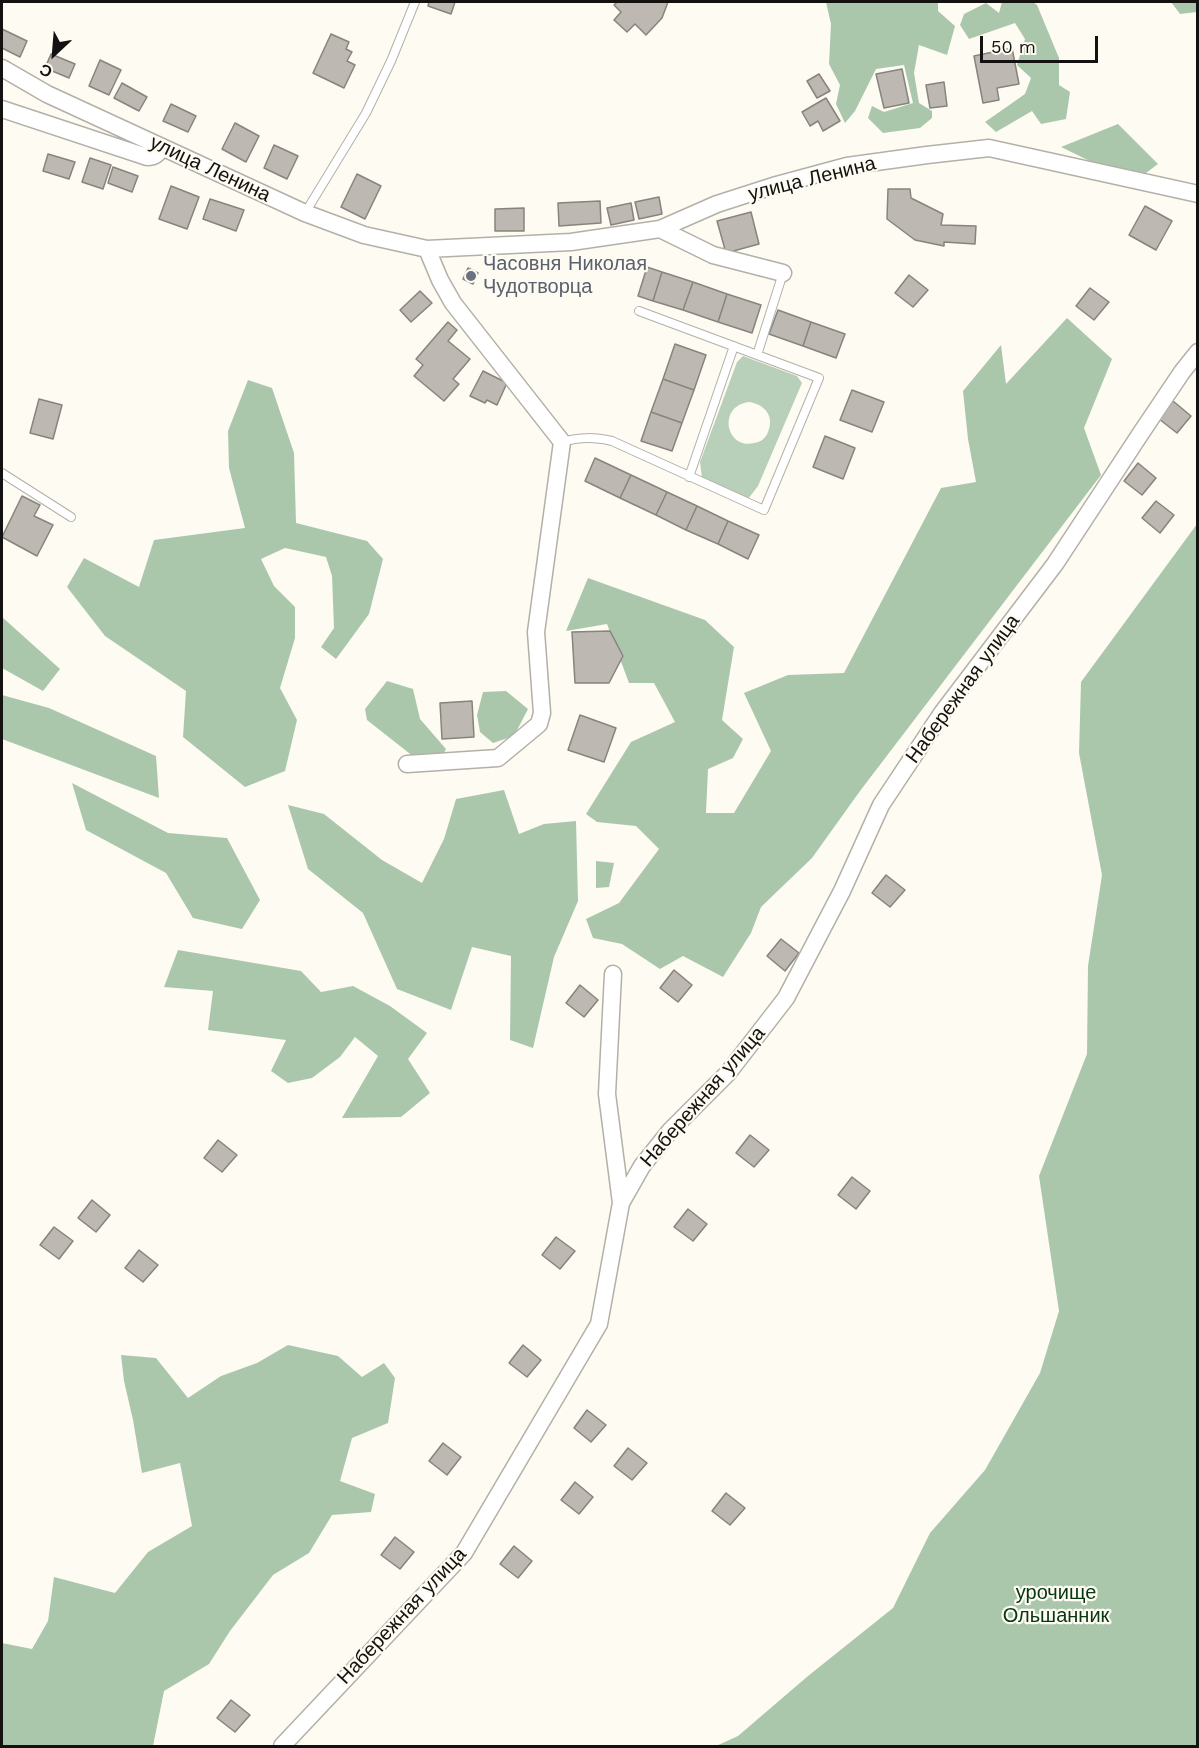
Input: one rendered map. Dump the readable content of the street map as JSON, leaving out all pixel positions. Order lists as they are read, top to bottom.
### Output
{
  "streets": {
    "street": ["улица Ленина", "Набережная улица"]
  },
  "parks": ["урочище Ольшанник"],
  "places": ["Часовня Николая Чудотворца"],
  "scale_bar": "50 m",
  "north": "bottom left"
}
